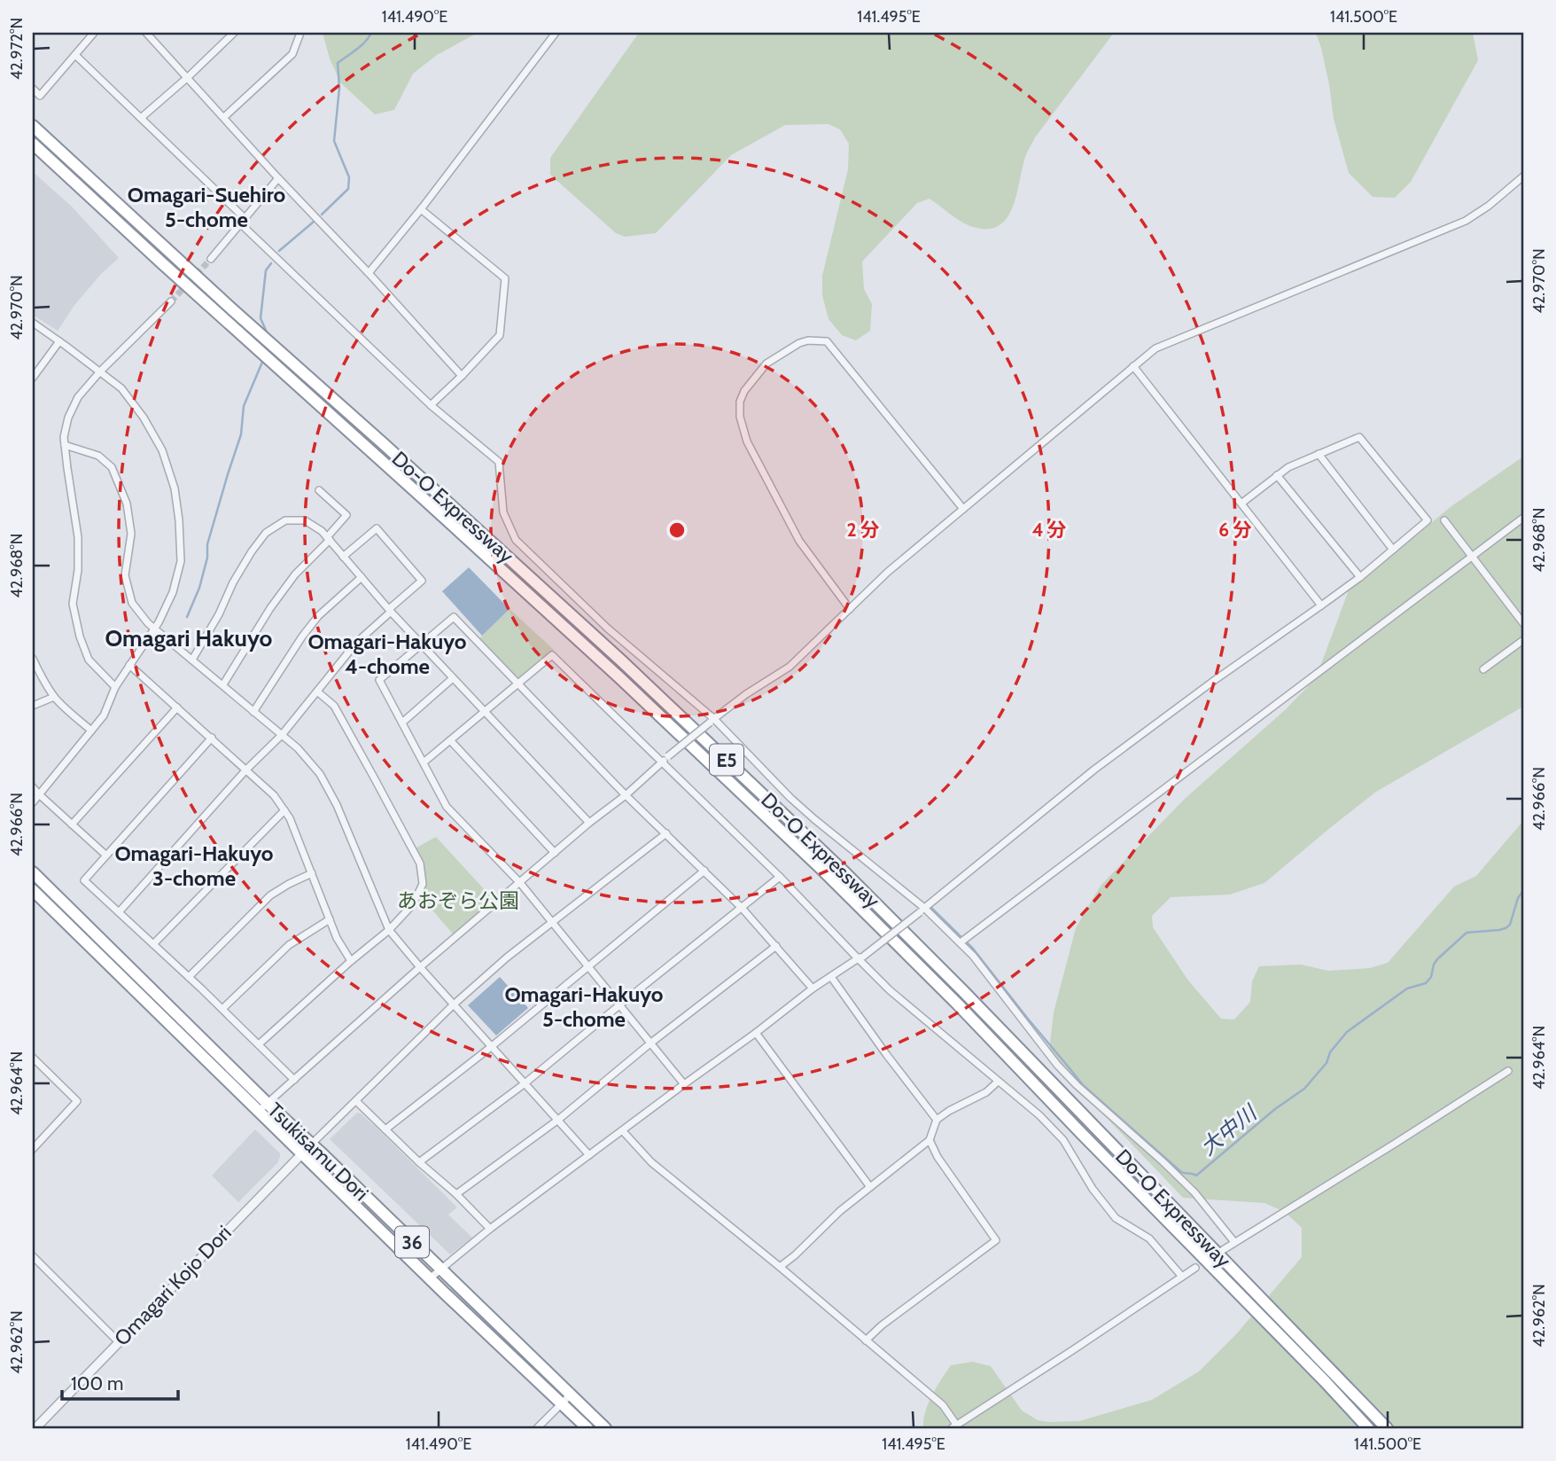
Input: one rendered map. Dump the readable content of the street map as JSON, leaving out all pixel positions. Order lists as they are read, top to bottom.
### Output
{
  "streets": {
    "highway": [
      "Do-O Expressway",
      "E5",
      "Tsukisamu Dori",
      "36"
    ],
    "street": ["Omagari Kojo Dori"]
  },
  "crossings": [
    ["Tsukisamu Dori", "Omagari Kojo Dori"]
  ],
  "districts": [
    "Omagari-Suehiro 5-chome",
    "Omagari Hakuyo",
    "Omagari-Hakuyo 4-chome",
    "Omagari-Hakuyo 3-chome",
    "Omagari-Hakuyo 5-chome"
  ],
  "water": ["大中川"],
  "parks": ["あおぞら公園"],
  "scale_bar": "100 m",
  "coordinates": [
    "141.490°E",
    "141.495°E",
    "141.500°E",
    "42.972°N",
    "42.970°N",
    "42.968°N",
    "42.966°N",
    "42.964°N",
    "42.962°N"
  ],
  "rings": ["2 分", "4 分", "6 分"]
}
